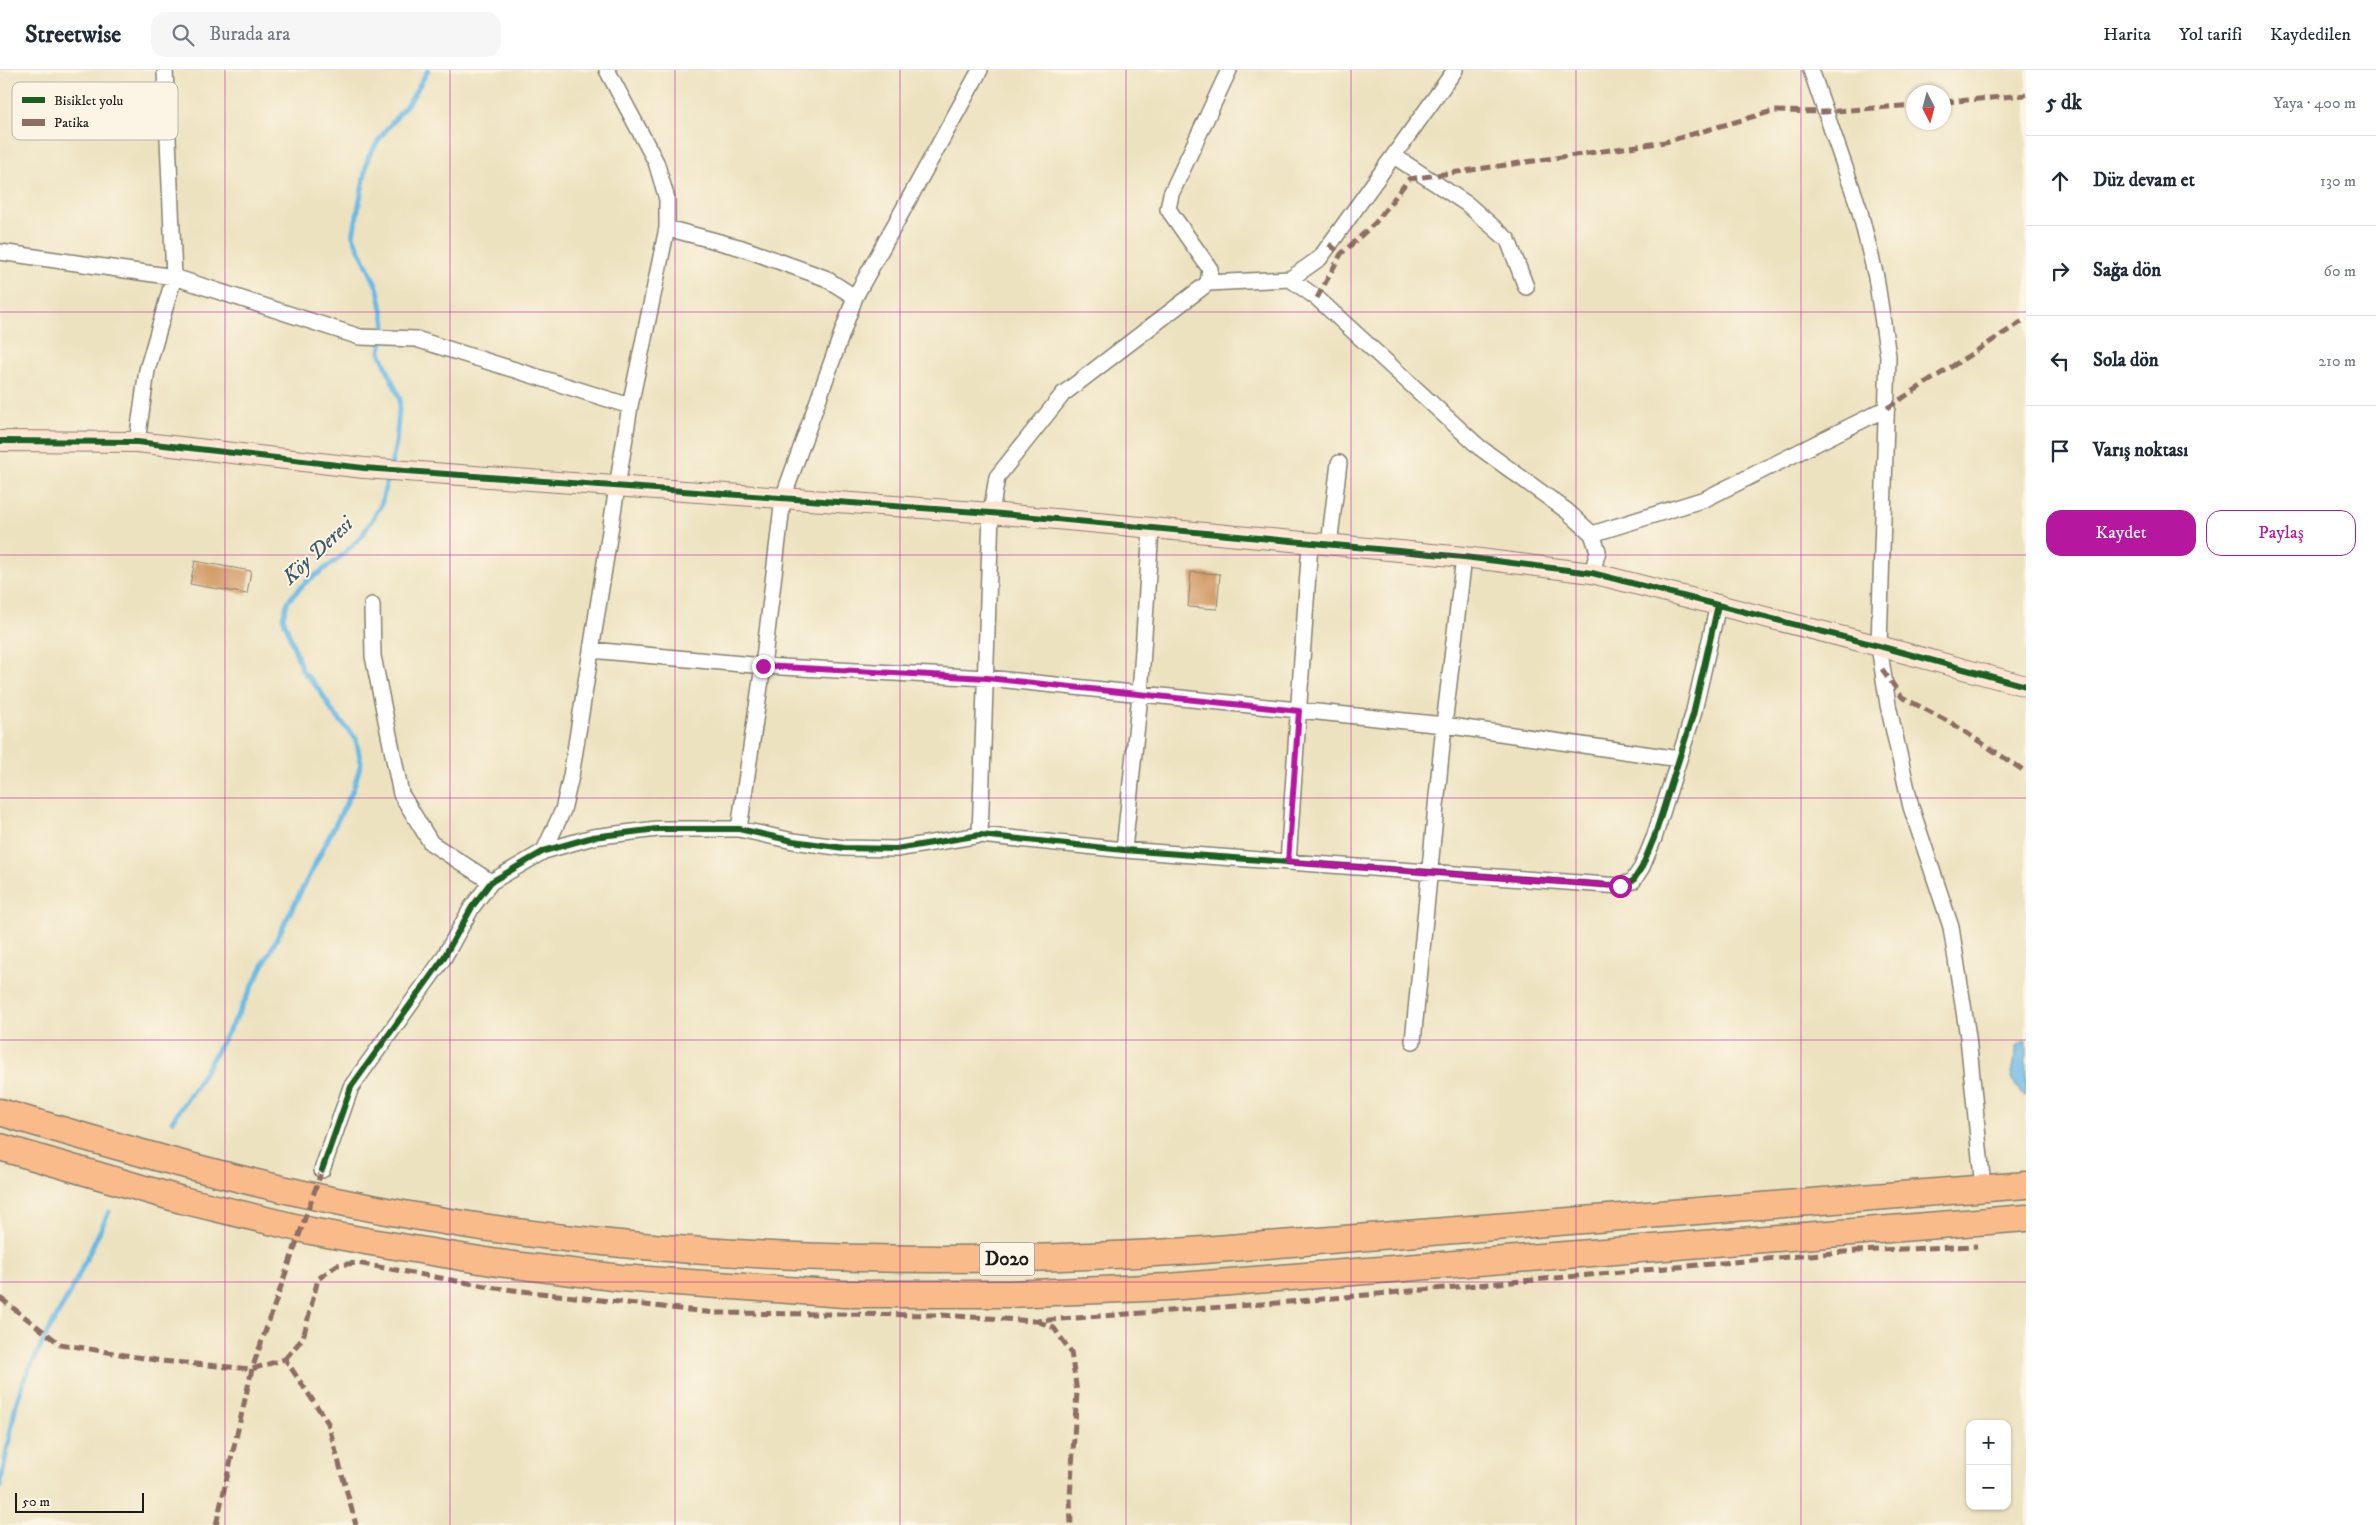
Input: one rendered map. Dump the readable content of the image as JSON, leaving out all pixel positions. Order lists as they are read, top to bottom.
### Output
{
  "streets": {
    "highway": ["D020"]
  },
  "water": ["Köy Deresi"],
  "legend": ["Bisiklet yolu", "Patika"],
  "scale_bar": "50 m",
  "north": "bottom",
  "page": {
    "header": "Streetwise",
    "search": "Burada ara",
    "nav": ["Harita", "Yol tarifi", "Kaydedilen"],
    "heading": ["5 dk", "Yaya · 400 m"],
    "list": [
      ["Düz devam et", "130 m"],
      ["Sağa dön", "60 m"],
      ["Sola dön", "210 m"],
      "Varış noktası"
    ],
    "buttons": ["Kaydet", "Paylaş"],
    "map_buttons": ["+", "−"],
    "scale": "50 m"
  }
}
